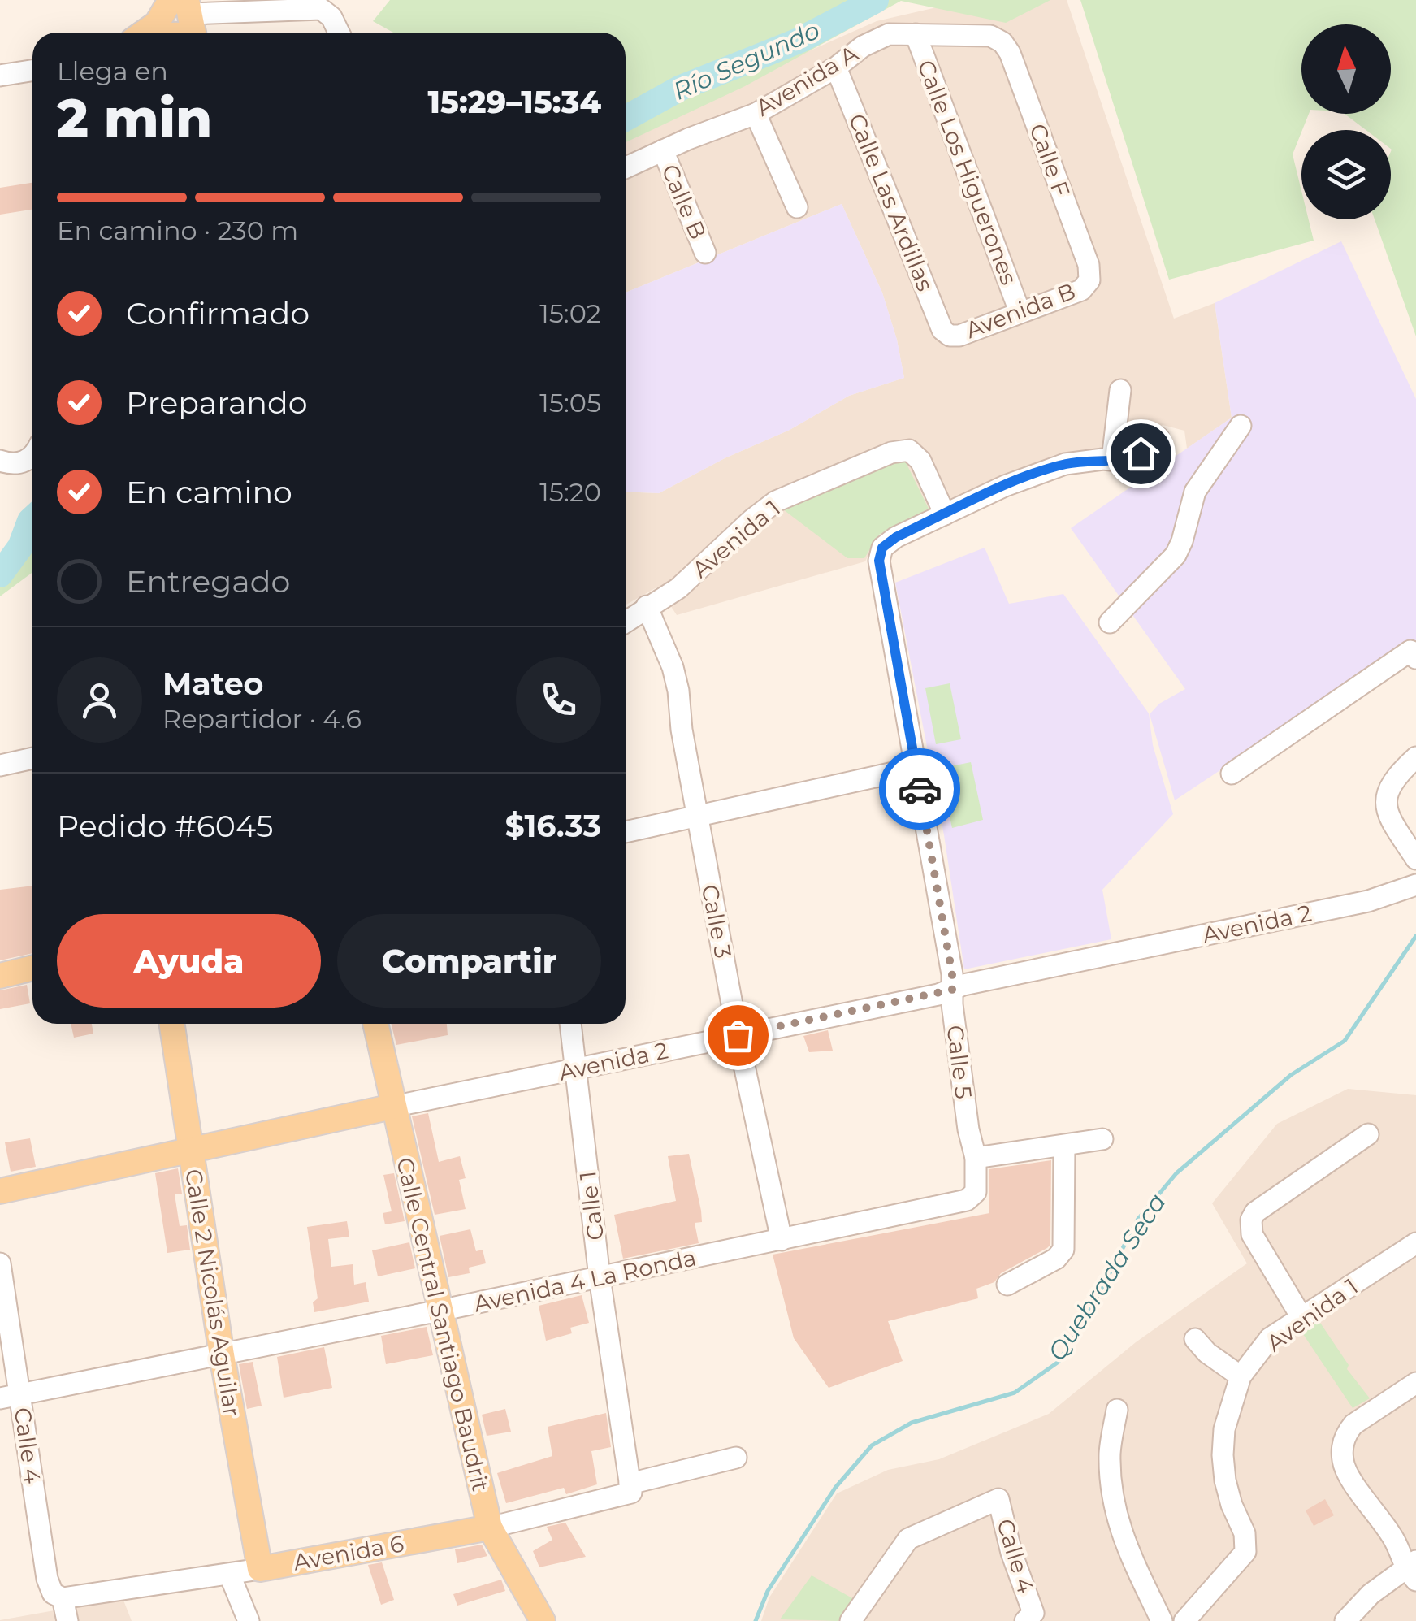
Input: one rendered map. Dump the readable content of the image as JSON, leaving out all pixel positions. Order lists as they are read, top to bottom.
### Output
{
  "streets": {
    "main road": [
      "Avenida 2",
      "Calle 2 Nicolás Aguilar",
      "Calle Central Santiago Baudrit",
      "Avenida 6"
    ],
    "street": [
      "Avenida A",
      "Calle F",
      "Calle Los Higuerones",
      "Calle B",
      "Calle Las Ardillas",
      "Avenida B",
      "Avenida 1",
      "Calle 3",
      "Calle 5",
      "Calle 1",
      "Avenida 4 La Ronda",
      "Calle 4"
    ]
  },
  "crossings": [
    ["Avenida A", "Calle F"],
    ["Avenida A", "Calle Los Higuerones"],
    ["Avenida A", "Calle B"],
    ["Avenida A", "Calle Las Ardillas"],
    ["Calle F", "Avenida B"],
    ["Calle Los Higuerones", "Avenida B"],
    ["Calle Las Ardillas", "Avenida B"],
    ["Avenida 1", "Calle 3"],
    ["Avenida 1", "Calle 5"],
    ["Calle 3", "Avenida 2"],
    ["Calle 3", "Avenida 4 La Ronda"],
    ["Avenida 2", "Calle 5"],
    ["Avenida 2", "Calle 1"],
    ["Avenida 2", "Calle 2 Nicolás Aguilar"],
    ["Avenida 2", "Calle Central Santiago Baudrit"],
    ["Calle 5", "Avenida 4 La Ronda"],
    ["Calle 1", "Avenida 4 La Ronda"],
    ["Calle 1", "Avenida 6"],
    ["Avenida 4 La Ronda", "Calle 2 Nicolás Aguilar"],
    ["Avenida 4 La Ronda", "Calle Central Santiago Baudrit"],
    ["Avenida 4 La Ronda", "Calle 4"],
    ["Calle 2 Nicolás Aguilar", "Avenida 6"],
    ["Calle Central Santiago Baudrit", "Avenida 6"],
    ["Calle 4", "Avenida 6"]
  ],
  "water": ["Río Segundo", "Quebrada Seca"],
  "north": "top",
  "page": {
    "heading": ["2 min", "Llega en", "15:29–15:34"],
    "panel": [
      "Mateo",
      "Repartidor · 4.6",
      "Pedido #6045",
      "$16.33"
    ],
    "bar": "En camino · 230 m",
    "list": [
      ["Confirmado", "15:02"],
      ["Preparando", "15:05"],
      ["En camino", "15:20"],
      "Entregado"
    ],
    "buttons": ["Ayuda", "Compartir"]
  }
}
